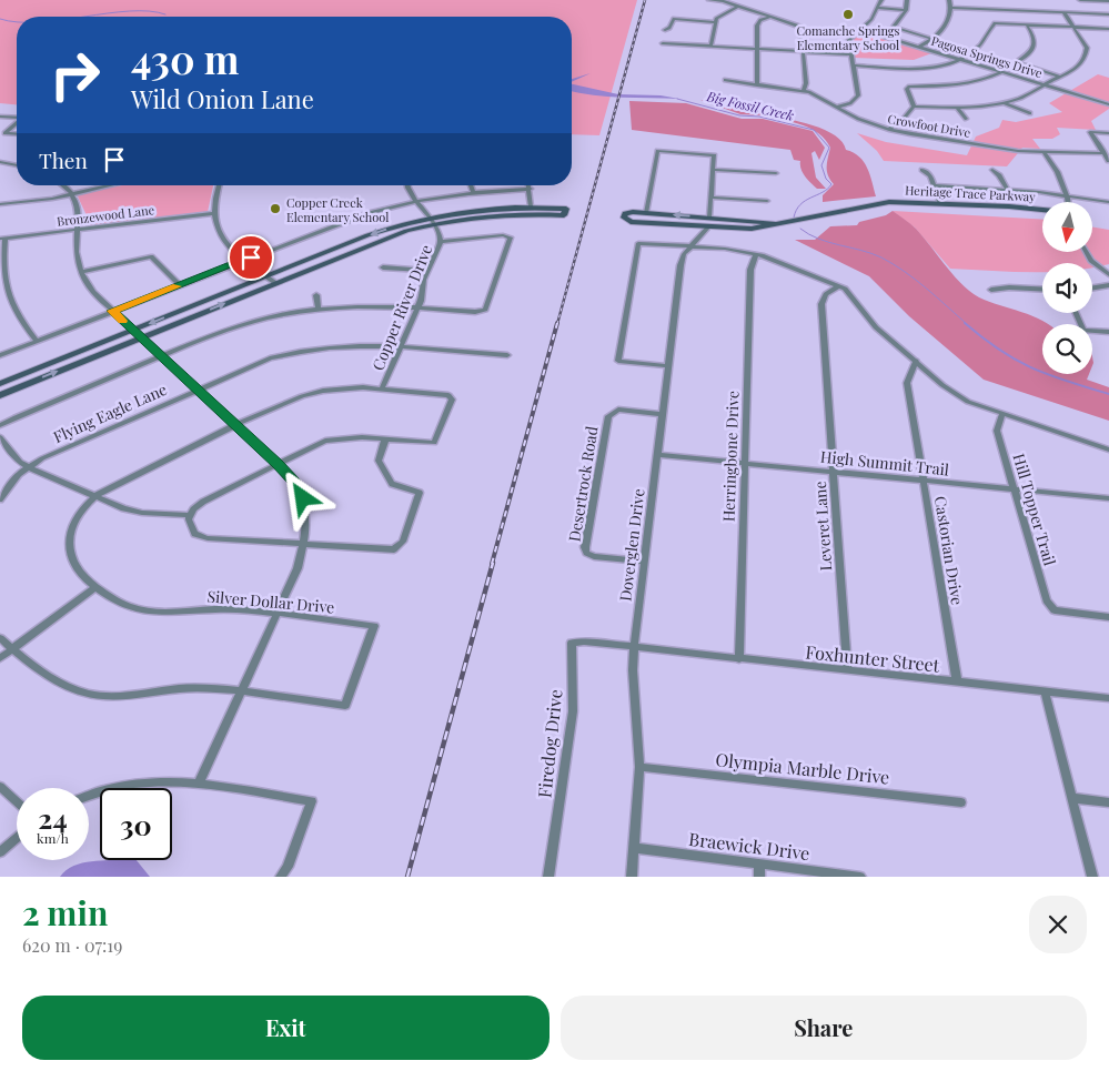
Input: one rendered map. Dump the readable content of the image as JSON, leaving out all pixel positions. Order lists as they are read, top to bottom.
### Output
{
  "streets": {
    "street": [
      "Pagosa Springs Drive",
      "Crowfoot Drive",
      "Heritage Trace Parkway",
      "Bronzewood Lane",
      "Copper River Drive",
      "Flying Eagle Lane",
      "Herringbone Drive",
      "High Summit Trail",
      "Desertrock Road",
      "Hill Topper Trail",
      "Leveret Lane",
      "Doverglen Drive",
      "Castorian Drive",
      "Silver Dollar Drive",
      "Foxhunter Street",
      "Firedog Drive",
      "Olympia Marble Drive",
      "Braewick Drive"
    ]
  },
  "crossings": [
    ["Heritage Trace Parkway", "Doverglen Drive"],
    ["Copper River Drive", "Flying Eagle Lane"],
    ["Copper River Drive", "Silver Dollar Drive"],
    ["Herringbone Drive", "High Summit Trail"],
    ["Herringbone Drive", "Foxhunter Street"],
    ["High Summit Trail", "Hill Topper Trail"],
    ["High Summit Trail", "Leveret Lane"],
    ["High Summit Trail", "Doverglen Drive"],
    ["High Summit Trail", "Castorian Drive"],
    ["Desertrock Road", "Doverglen Drive"],
    ["Leveret Lane", "Foxhunter Street"],
    ["Doverglen Drive", "Foxhunter Street"],
    ["Doverglen Drive", "Firedog Drive"],
    ["Doverglen Drive", "Olympia Marble Drive"],
    ["Doverglen Drive", "Braewick Drive"],
    ["Castorian Drive", "Foxhunter Street"],
    ["Foxhunter Street", "Firedog Drive"]
  ],
  "water": ["Big Fossil Creek"],
  "places": ["Comanche Springs Elementary School", "Copper Creek Elementary School"],
  "north": "bottom",
  "page": {
    "turn": ["430 m", "Wild Onion Lane"],
    "then": "Then",
    "speed": "24 km/h",
    "limit": "30",
    "heading": ["2 min", "620 m · 07:19"],
    "buttons": ["Exit", "Share"]
  }
}
